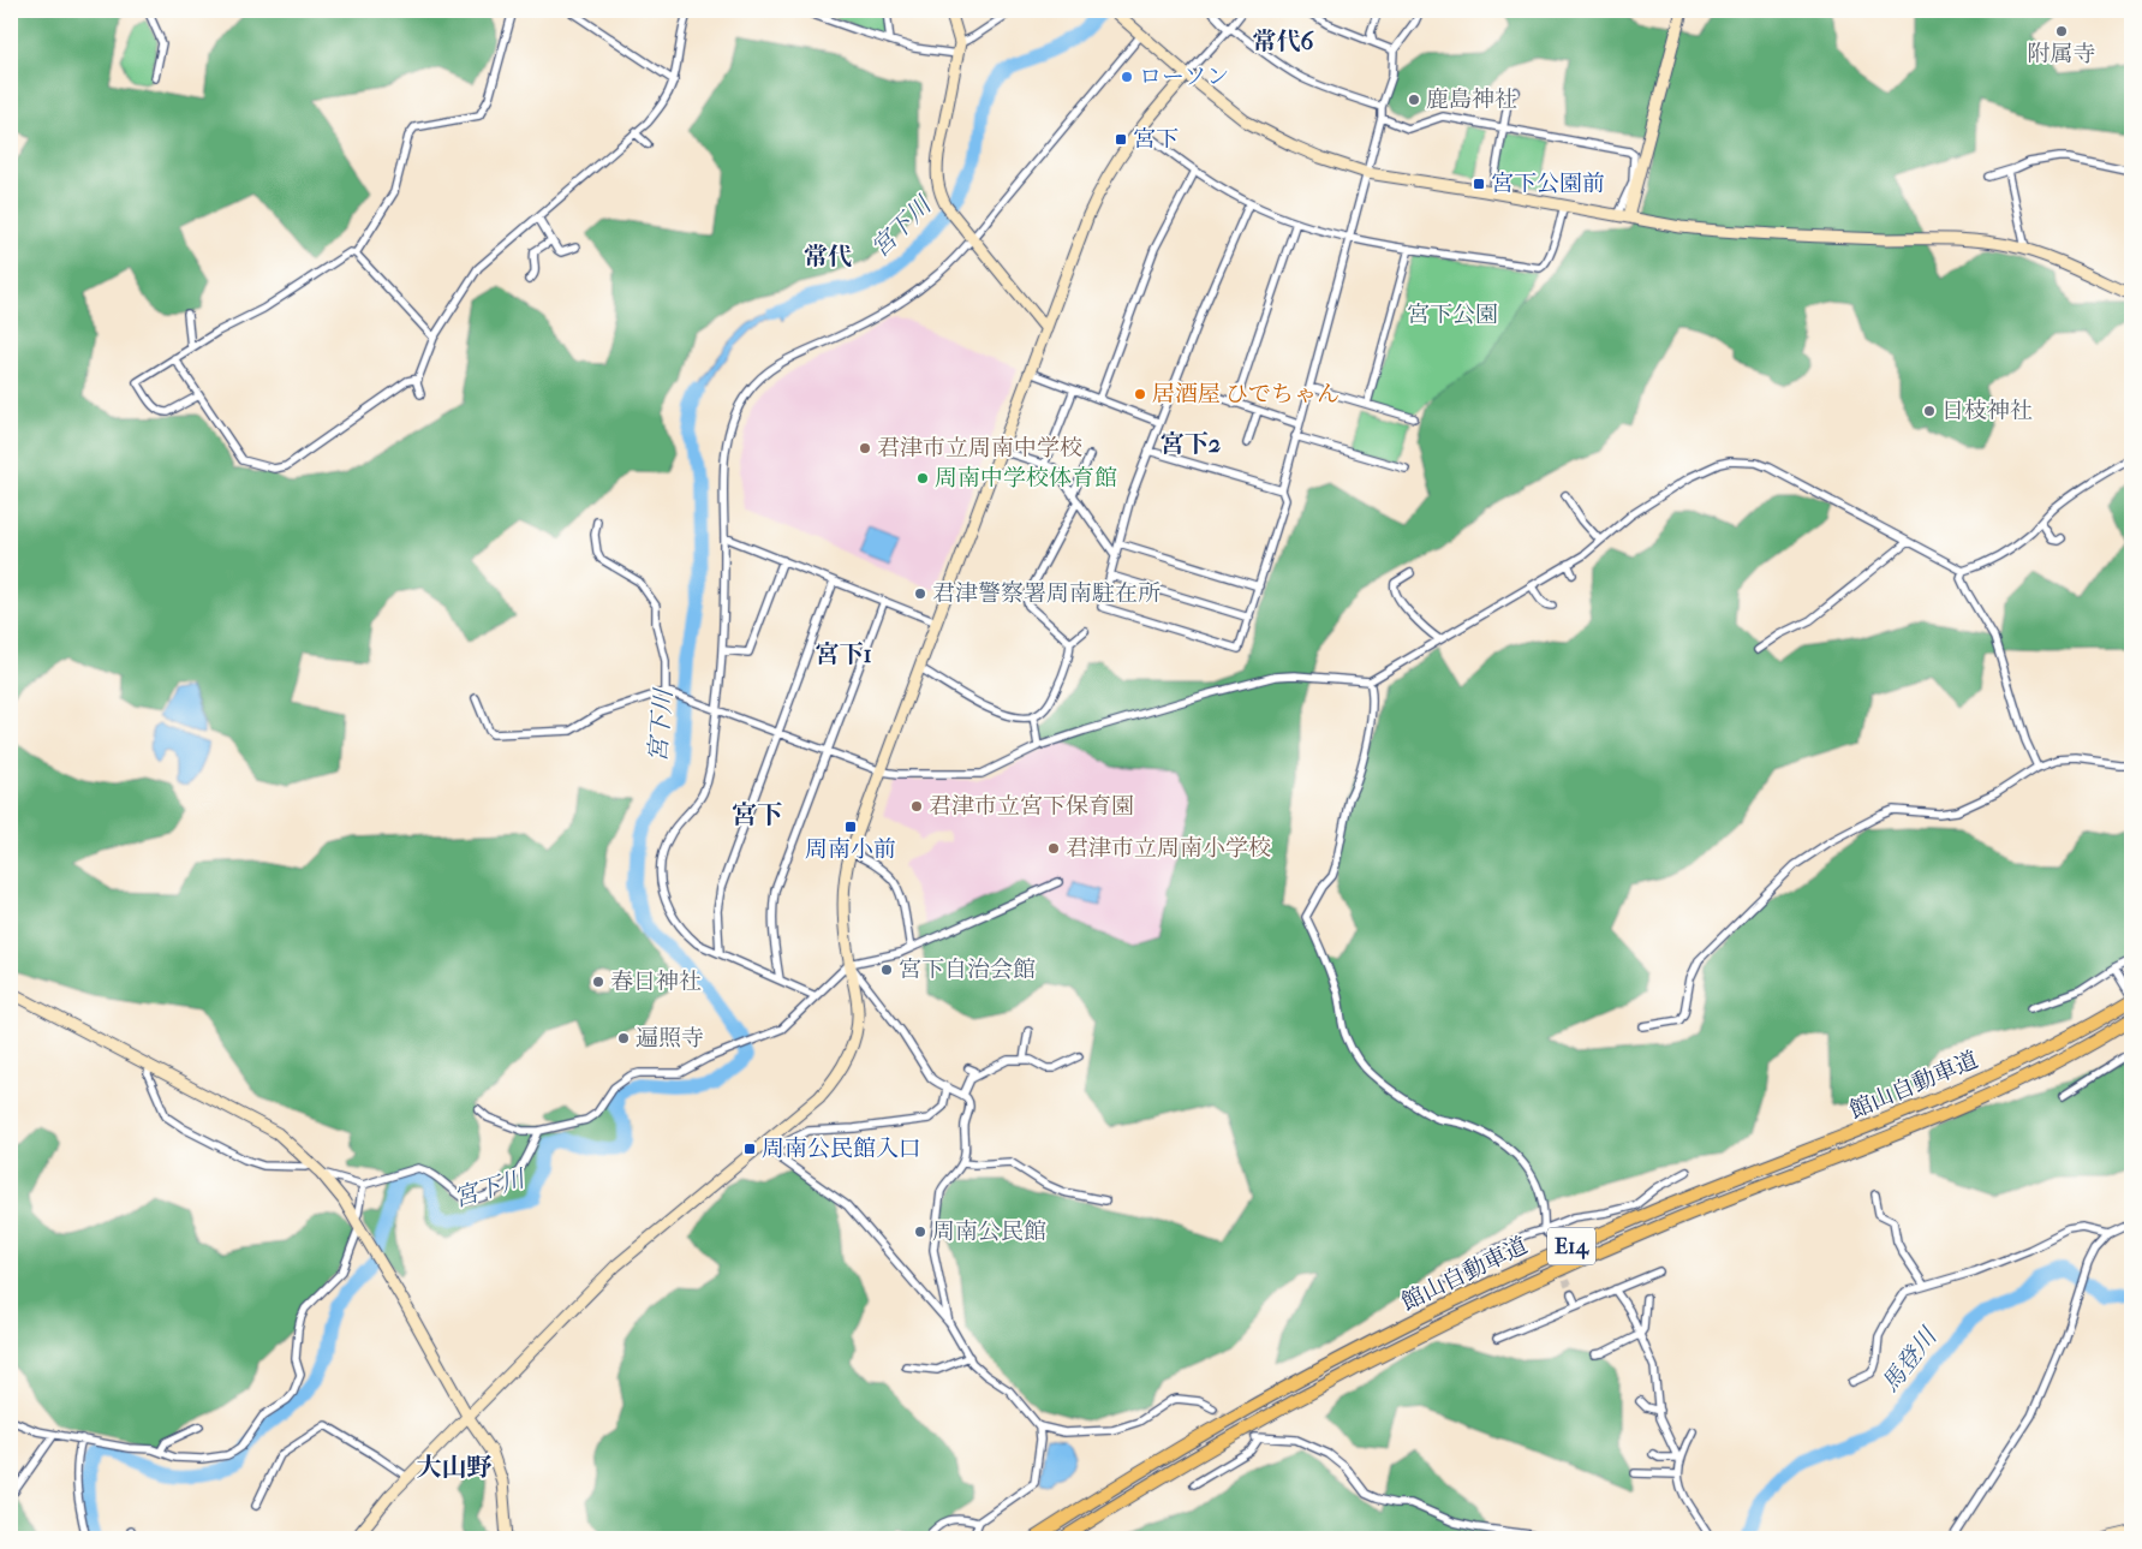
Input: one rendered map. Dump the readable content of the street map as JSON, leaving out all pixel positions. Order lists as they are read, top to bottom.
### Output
{
  "streets": {
    "highway": ["館山自動車道", "E14"]
  },
  "districts": [
    "常代6",
    "常代",
    "宮下2",
    "宮下1",
    "宮下",
    "大山野"
  ],
  "water": ["宮下川", "馬登川"],
  "parks": ["宮下公園"],
  "places": {
    "other": [
      "附属寺",
      "ローソン",
      "鹿島神社",
      "居酒屋 ひでちゃん",
      "日枝神社",
      "君津市立周南中学校",
      "周南中学校体育館",
      "君津警察署周南駐在所",
      "君津市立宮下保育園",
      "君津市立周南小学校",
      "宮下自治会館",
      "春日神社",
      "遍照寺",
      "周南公民館"
    ],
    "transit": [
      "宮下",
      "宮下公園前",
      "周南小前",
      "周南公民館入口"
    ]
  }
}
